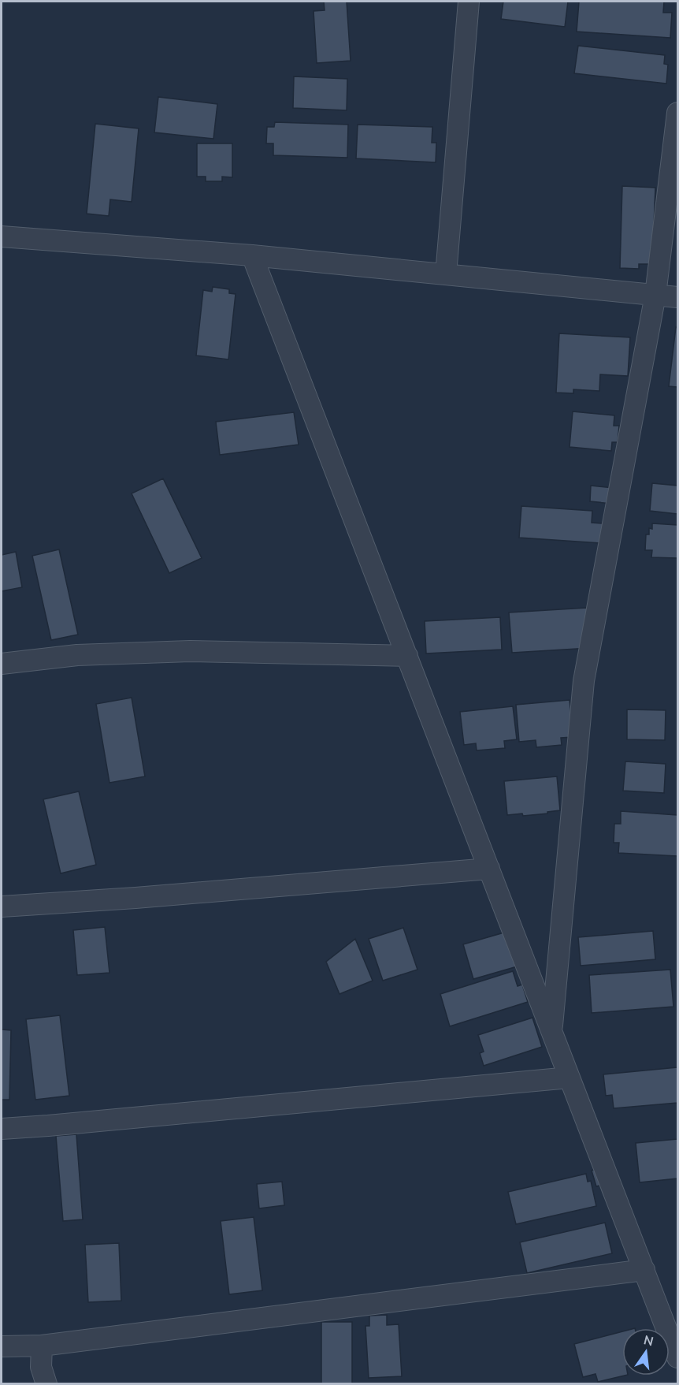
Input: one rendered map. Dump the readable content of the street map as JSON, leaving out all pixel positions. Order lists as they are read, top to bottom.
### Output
{
  "north": "top"
}
